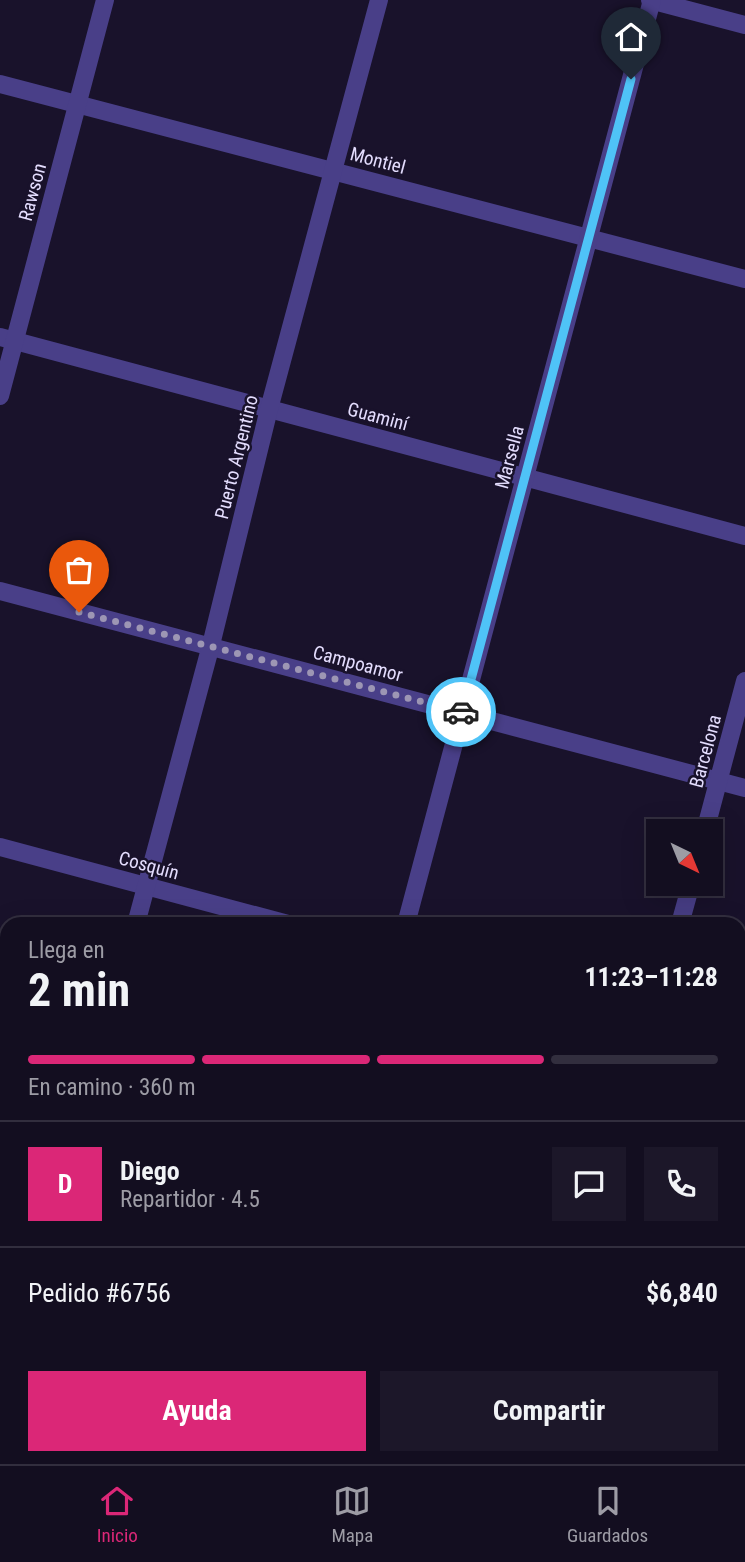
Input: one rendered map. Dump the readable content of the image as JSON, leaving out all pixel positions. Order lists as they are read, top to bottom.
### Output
{
  "streets": {
    "street": [
      "Montiel",
      "Rawson",
      "Guaminí",
      "Puerto Argentino",
      "Marsella",
      "Campoamor",
      "Barcelona",
      "Cosquín"
    ]
  },
  "crossings": [
    ["Montiel", "Rawson"],
    ["Montiel", "Puerto Argentino"],
    ["Montiel", "Marsella"],
    ["Rawson", "Guaminí"],
    ["Guaminí", "Puerto Argentino"],
    ["Guaminí", "Marsella"],
    ["Puerto Argentino", "Campoamor"],
    ["Puerto Argentino", "Cosquín"],
    ["Marsella", "Campoamor"],
    ["Campoamor", "Barcelona"]
  ],
  "north": "bottom right",
  "page": {
    "heading": ["2 min", "Llega en", "11:23–11:28"],
    "panel": [
      "Diego",
      "Repartidor · 4.5",
      "Pedido #6756",
      "$6,840"
    ],
    "bar": "En camino · 360 m",
    "round": "D",
    "buttons": ["Ayuda", "Compartir"],
    "tabs": ["Inicio", "Mapa", "Guardados"]
  }
}
